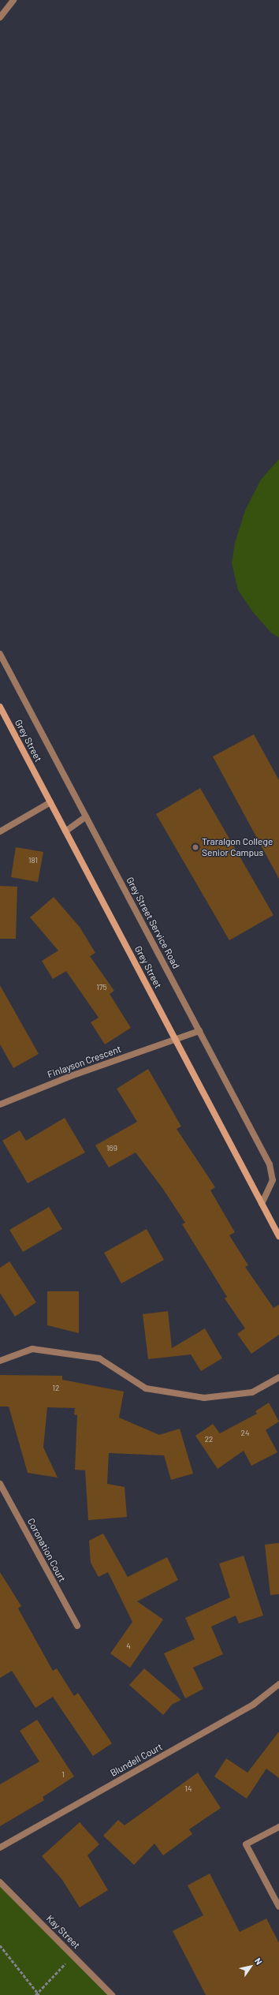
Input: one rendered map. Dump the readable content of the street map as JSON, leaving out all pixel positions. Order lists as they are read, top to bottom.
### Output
{
  "streets": {
    "main road": ["Grey Street"],
    "street": [
      "Grey Street Service Road",
      "Finlayson Crescent",
      "Coronation Court",
      "Blundell Court",
      "Kay Street"
    ]
  },
  "crossings": [
    ["Grey Street", "Grey Street Service Road"],
    ["Grey Street", "Finlayson Crescent"],
    ["Grey Street Service Road", "Finlayson Crescent"]
  ],
  "places": ["Traralgon College Senior Campus"],
  "house_numbers": [
    "181",
    "175",
    "169",
    "12",
    "24",
    "22",
    "4",
    "1",
    "14"
  ],
  "north": "top right"
}
